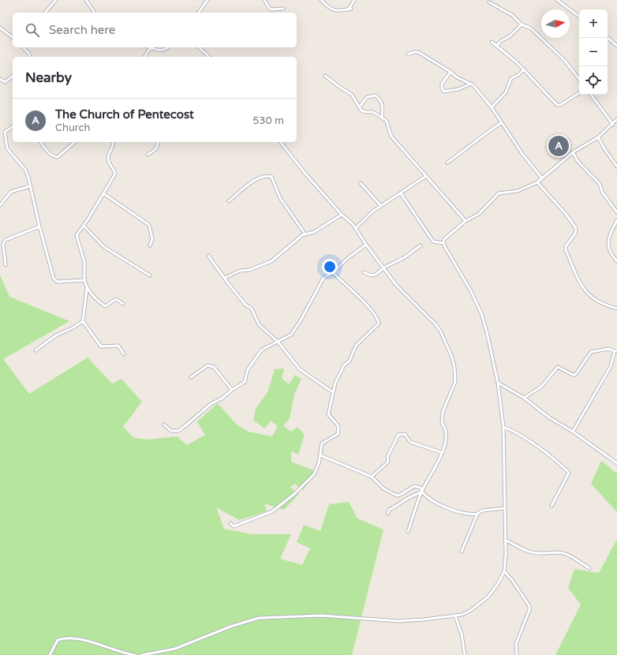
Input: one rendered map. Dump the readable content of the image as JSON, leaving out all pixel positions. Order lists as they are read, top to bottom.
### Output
{
  "north": "right",
  "page": {
    "map_buttons": ["+", "−"],
    "search": "Search here",
    "heading": "Nearby",
    "list": [
      {
        "mark": "A",
        "name": "The Church of Pentecost",
        "note": "Church",
        "value": "530 m"
      }
    ],
    "pins": "A"
  }
}
